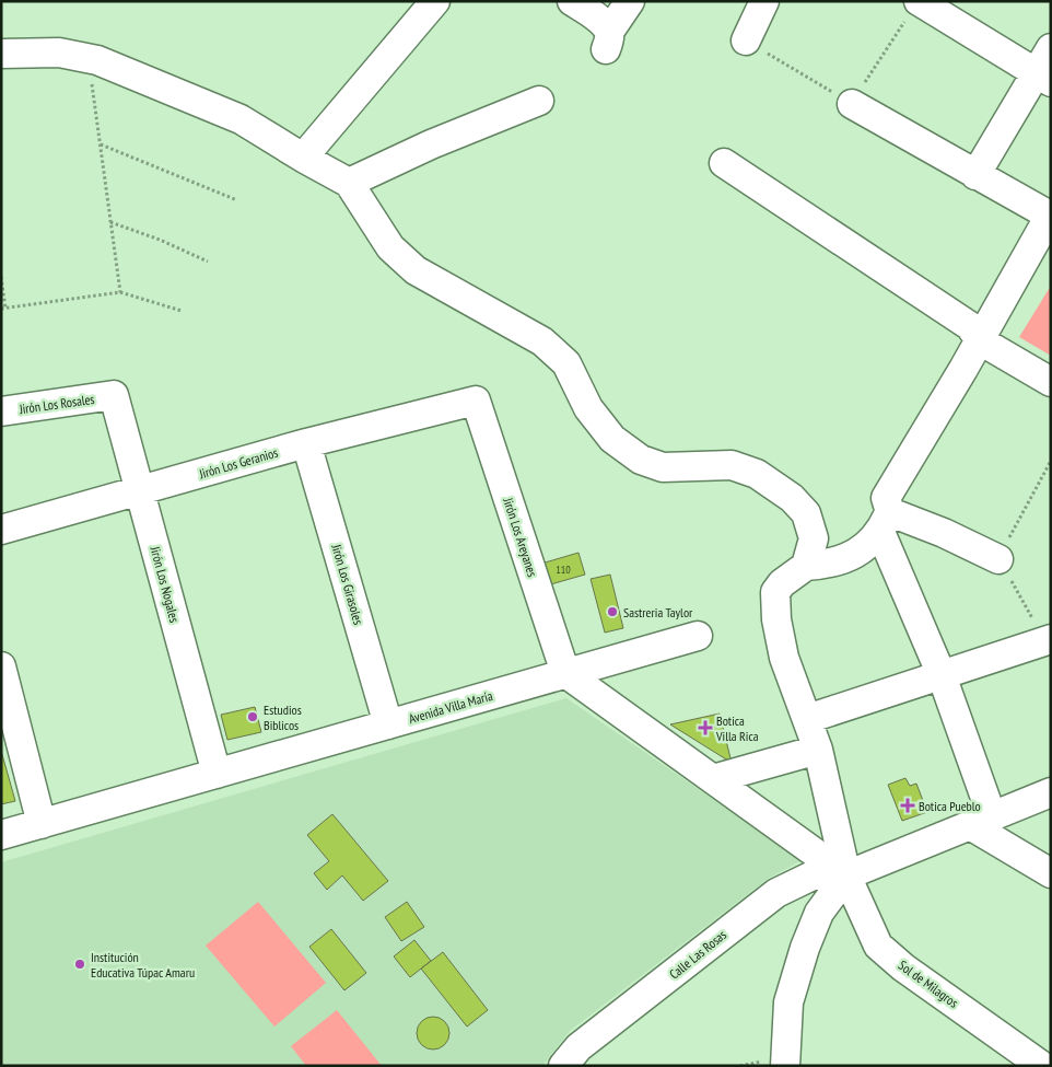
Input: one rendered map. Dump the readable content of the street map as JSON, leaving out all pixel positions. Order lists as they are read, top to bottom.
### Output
{
  "streets": {
    "street": [
      "Jirón Los Rosales",
      "Jirón Los Geranios",
      "Jirón Los Areyanes",
      "Jirón Los Nogales",
      "Jirón Los Girasoles",
      "Avenida Villa María",
      "Calle Las Rosas",
      "Sol de Milagros"
    ]
  },
  "crossings": [
    ["Jirón Los Rosales", "Jirón Los Nogales"],
    ["Jirón Los Geranios", "Jirón Los Areyanes"],
    ["Jirón Los Geranios", "Jirón Los Nogales"],
    ["Jirón Los Geranios", "Jirón Los Girasoles"],
    ["Jirón Los Areyanes", "Avenida Villa María"],
    ["Jirón Los Nogales", "Avenida Villa María"],
    ["Jirón Los Girasoles", "Avenida Villa María"],
    ["Calle Las Rosas", "Sol de Milagros"]
  ],
  "places": {
    "other": ["Sastreria Taylor", "Estudios Biblicos", "Institución Educativa Túpac Amaru"],
    "health": ["Botica Villa Rica", "Botica Pueblo"]
  },
  "house_numbers": ["110"]
}
